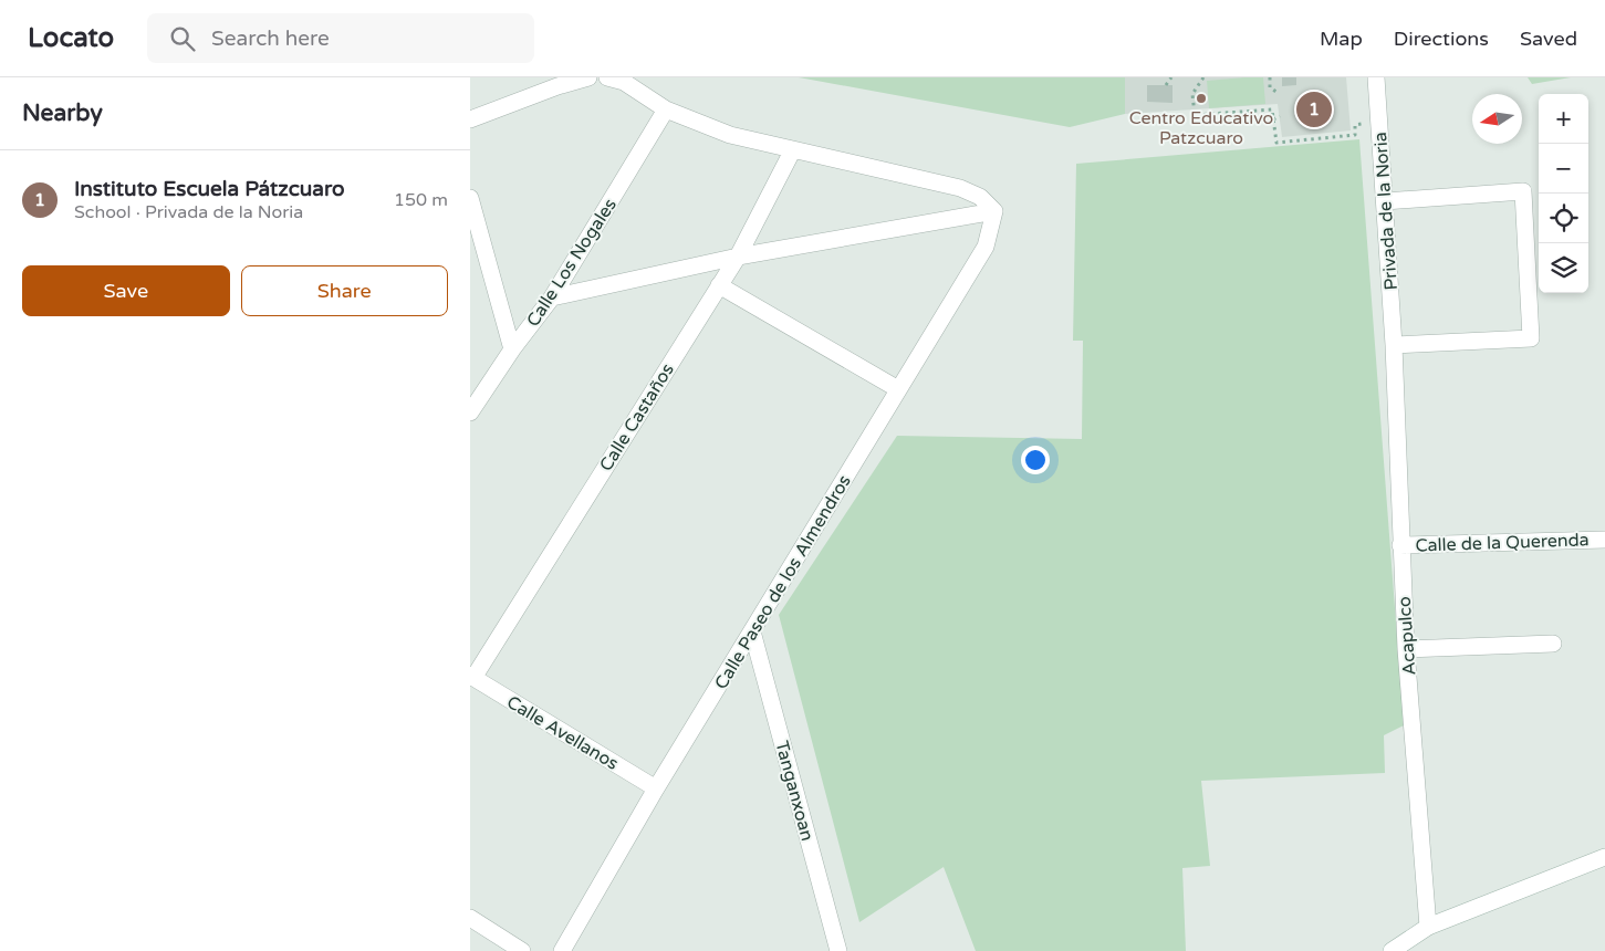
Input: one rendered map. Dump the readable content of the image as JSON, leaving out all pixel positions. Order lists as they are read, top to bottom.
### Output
{
  "streets": {
    "street": [
      "Privada de la Noria",
      "Calle Los Nogales",
      "Calle Castaños",
      "Calle de la Querenda",
      "Calle Paseo de los Almendros",
      "Acapulco",
      "Calle Avellanos",
      "Tanganxoan"
    ]
  },
  "crossings": [
    ["Privada de la Noria", "Acapulco"],
    ["Calle Castaños", "Calle Avellanos"],
    ["Calle de la Querenda", "Acapulco"],
    ["Calle Paseo de los Almendros", "Calle Avellanos"],
    ["Calle Paseo de los Almendros", "Tanganxoan"]
  ],
  "places": ["Centro Educativo Patzcuaro"],
  "north": "left",
  "page": {
    "header": "Locato",
    "search": "Search here",
    "nav": ["Map", "Directions", "Saved"],
    "heading": "Nearby",
    "pins": "1",
    "map_buttons": ["+", "−"],
    "list": [
      {
        "mark": "1",
        "name": "Instituto Escuela Pátzcuaro",
        "note": "School · Privada de la Noria",
        "value": "150 m"
      }
    ],
    "buttons": ["Save", "Share"]
  }
}
